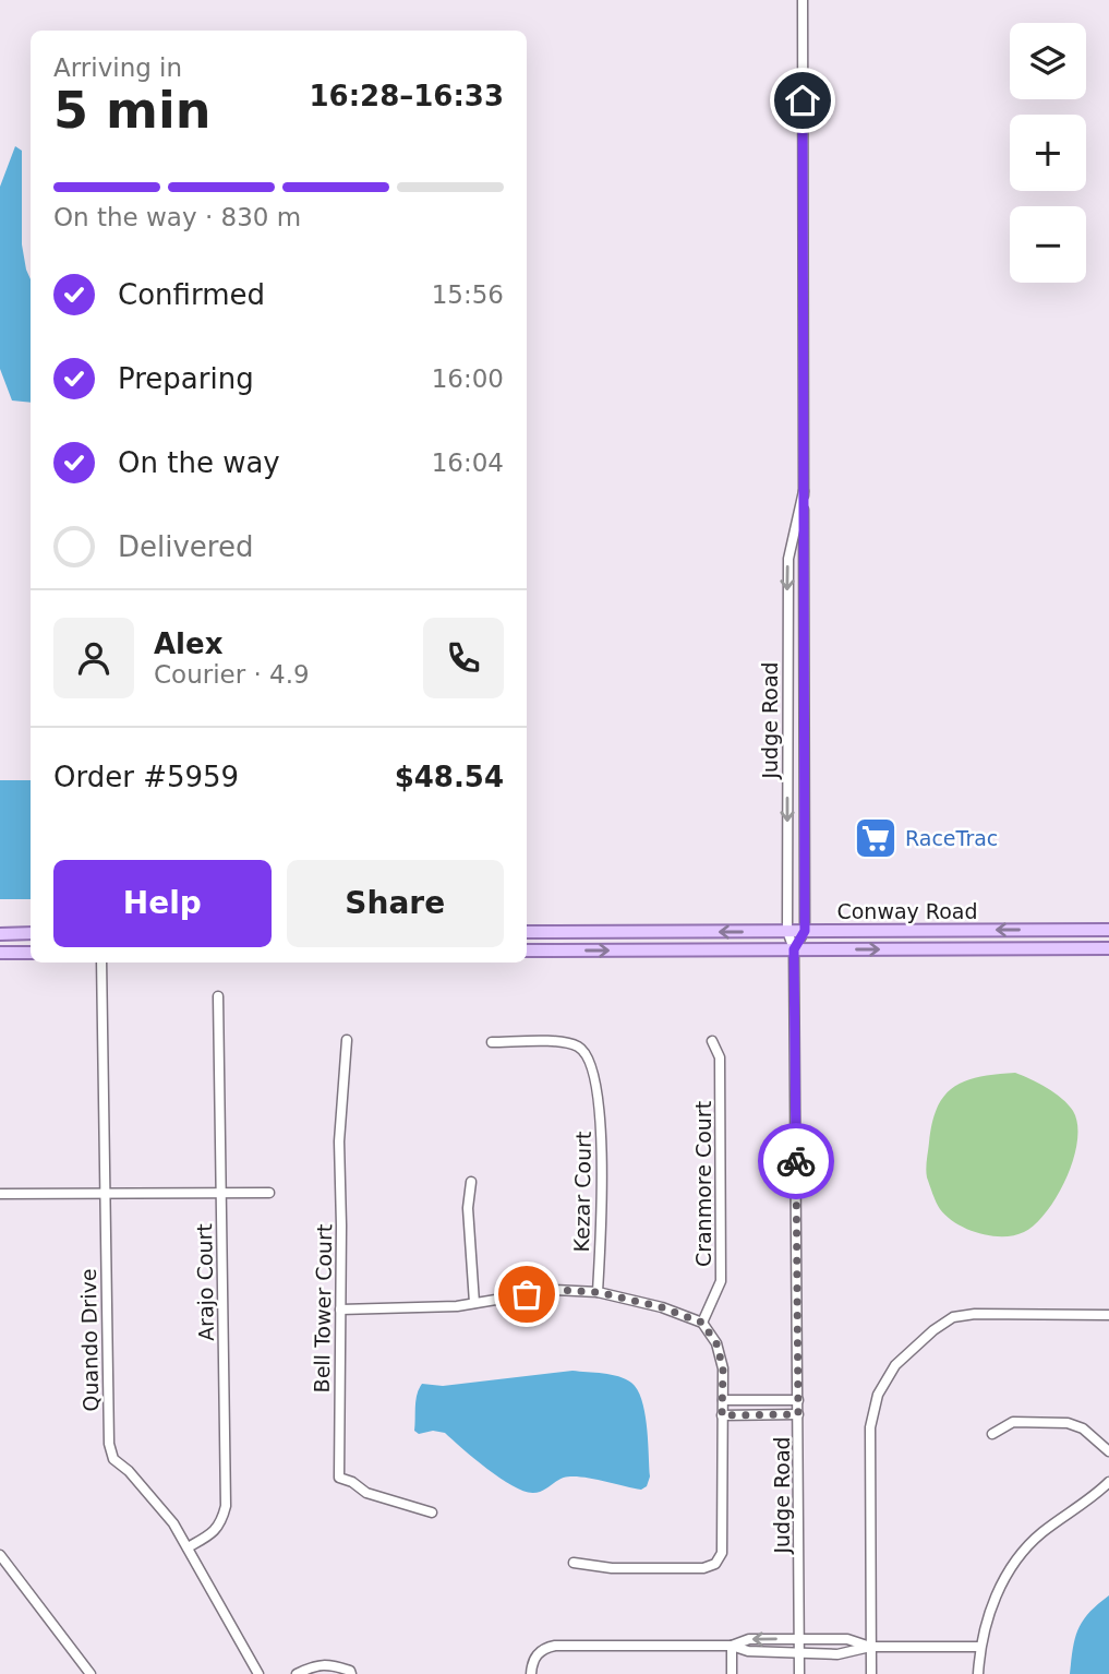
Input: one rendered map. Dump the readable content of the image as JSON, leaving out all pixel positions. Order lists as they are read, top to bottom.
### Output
{
  "streets": {
    "main road": ["Conway Road"],
    "street": [
      "Judge Road",
      "Cranmore Court",
      "Kezar Court",
      "Arajo Court",
      "Bell Tower Court",
      "Quando Drive"
    ]
  },
  "crossings": [
    ["Judge Road", "Conway Road"],
    ["Arajo Court", "Quando Drive"]
  ],
  "places": {
    "supermarket": ["RaceTrac"]
  },
  "page": {
    "map_buttons": ["+", "−"],
    "heading": ["5 min", "Arriving in", "16:28–16:33"],
    "panel": [
      "Alex",
      "Courier · 4.9",
      "Order #5959",
      "$48.54"
    ],
    "bar": "On the way · 830 m",
    "list": [
      ["Confirmed", "15:56"],
      ["Preparing", "16:00"],
      ["On the way", "16:04"],
      "Delivered"
    ],
    "buttons": ["Help", "Share"]
  }
}
